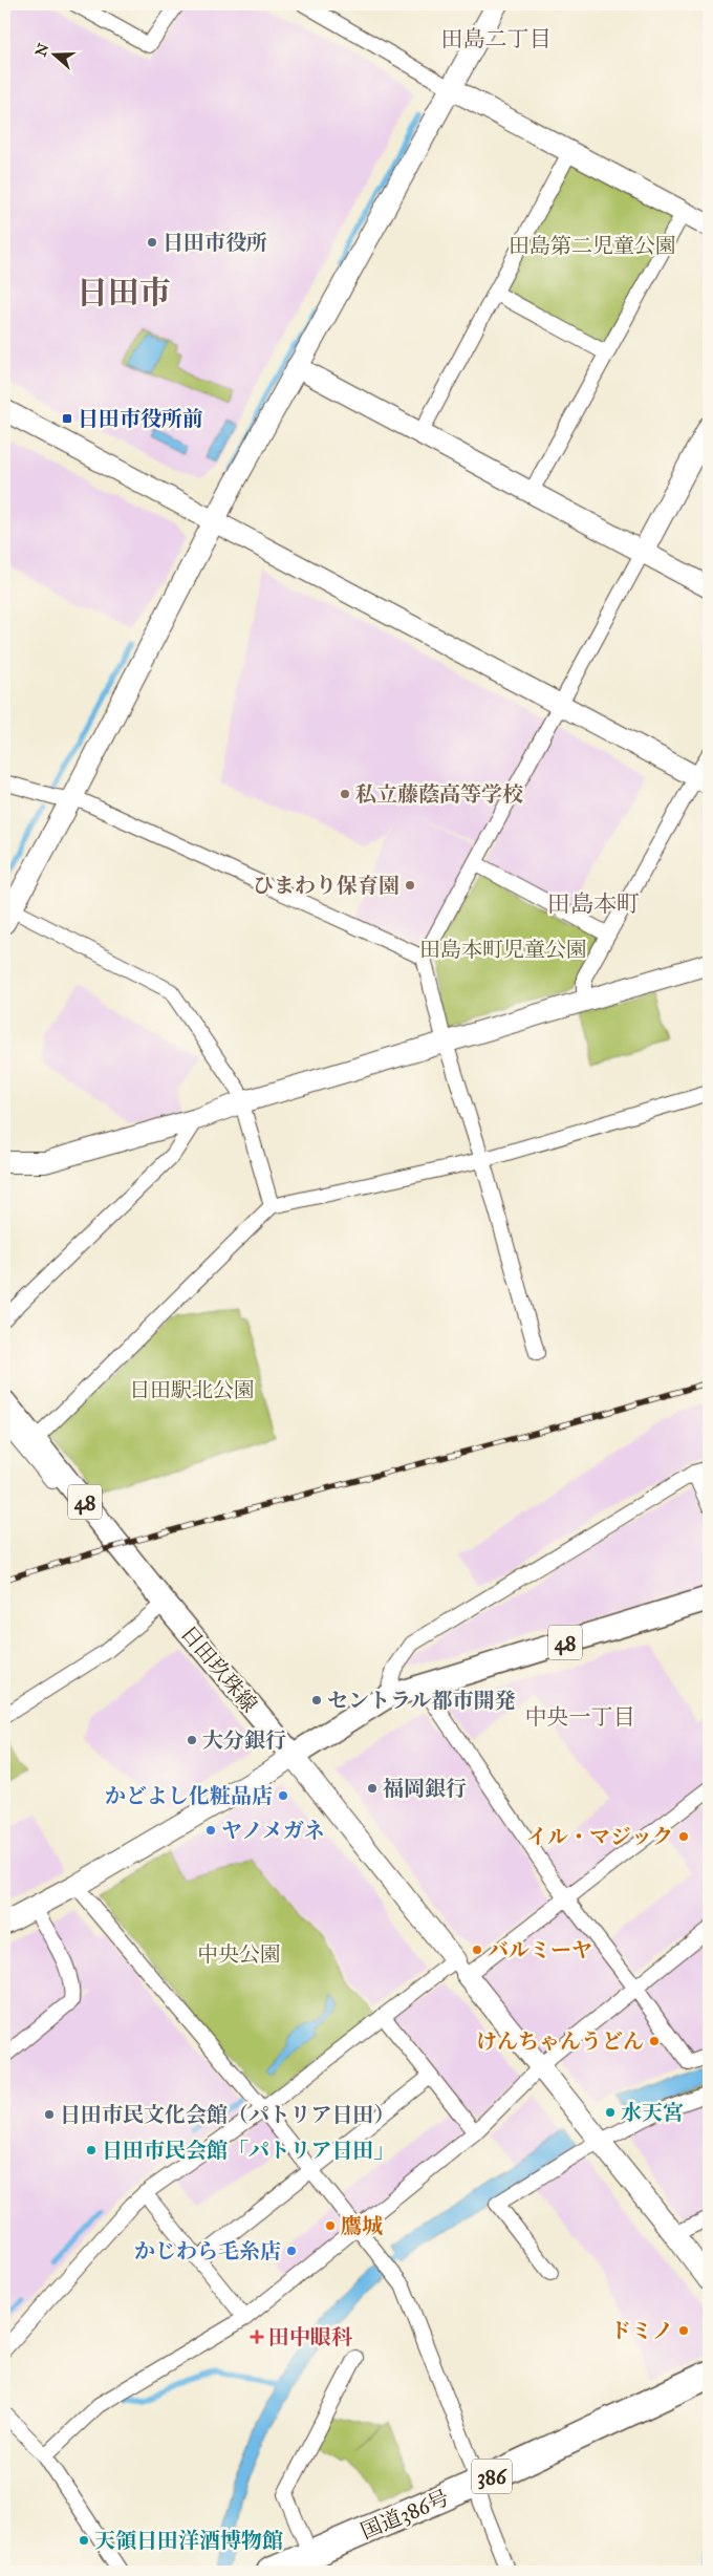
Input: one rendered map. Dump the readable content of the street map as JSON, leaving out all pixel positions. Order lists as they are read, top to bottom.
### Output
{
  "streets": {
    "highway": ["386", "国道386号"],
    "main road": ["48", "日田玖珠線"]
  },
  "crossings": [
    ["48", "日田玖珠線"]
  ],
  "districts": [
    "田島二丁目",
    "日田市",
    "田島本町",
    "中央一丁目"
  ],
  "parks": [
    "田島第二児童公園",
    "田島本町児童公園",
    "日田駅北公園",
    "中央公園"
  ],
  "places": {
    "other": [
      "日田市役所",
      "私立藤蔭高等学校",
      "ひまわり保育園",
      "セントラル都市開発",
      "大分銀行",
      "福岡銀行",
      "かどよし化粧品店",
      "ヤノメガネ",
      "イル・マジック",
      "バルミーヤ",
      "けんちゃんうどん",
      "水天宮",
      "日田市民文化会館（パトリア日田）",
      "日田市民会館「パトリア日田」",
      "鷹城",
      "かじわら毛糸店",
      "ドミノ",
      "天領日田洋酒博物館"
    ],
    "transit": ["日田市役所前"],
    "health": ["田中眼科"]
  },
  "north": "left"
}
